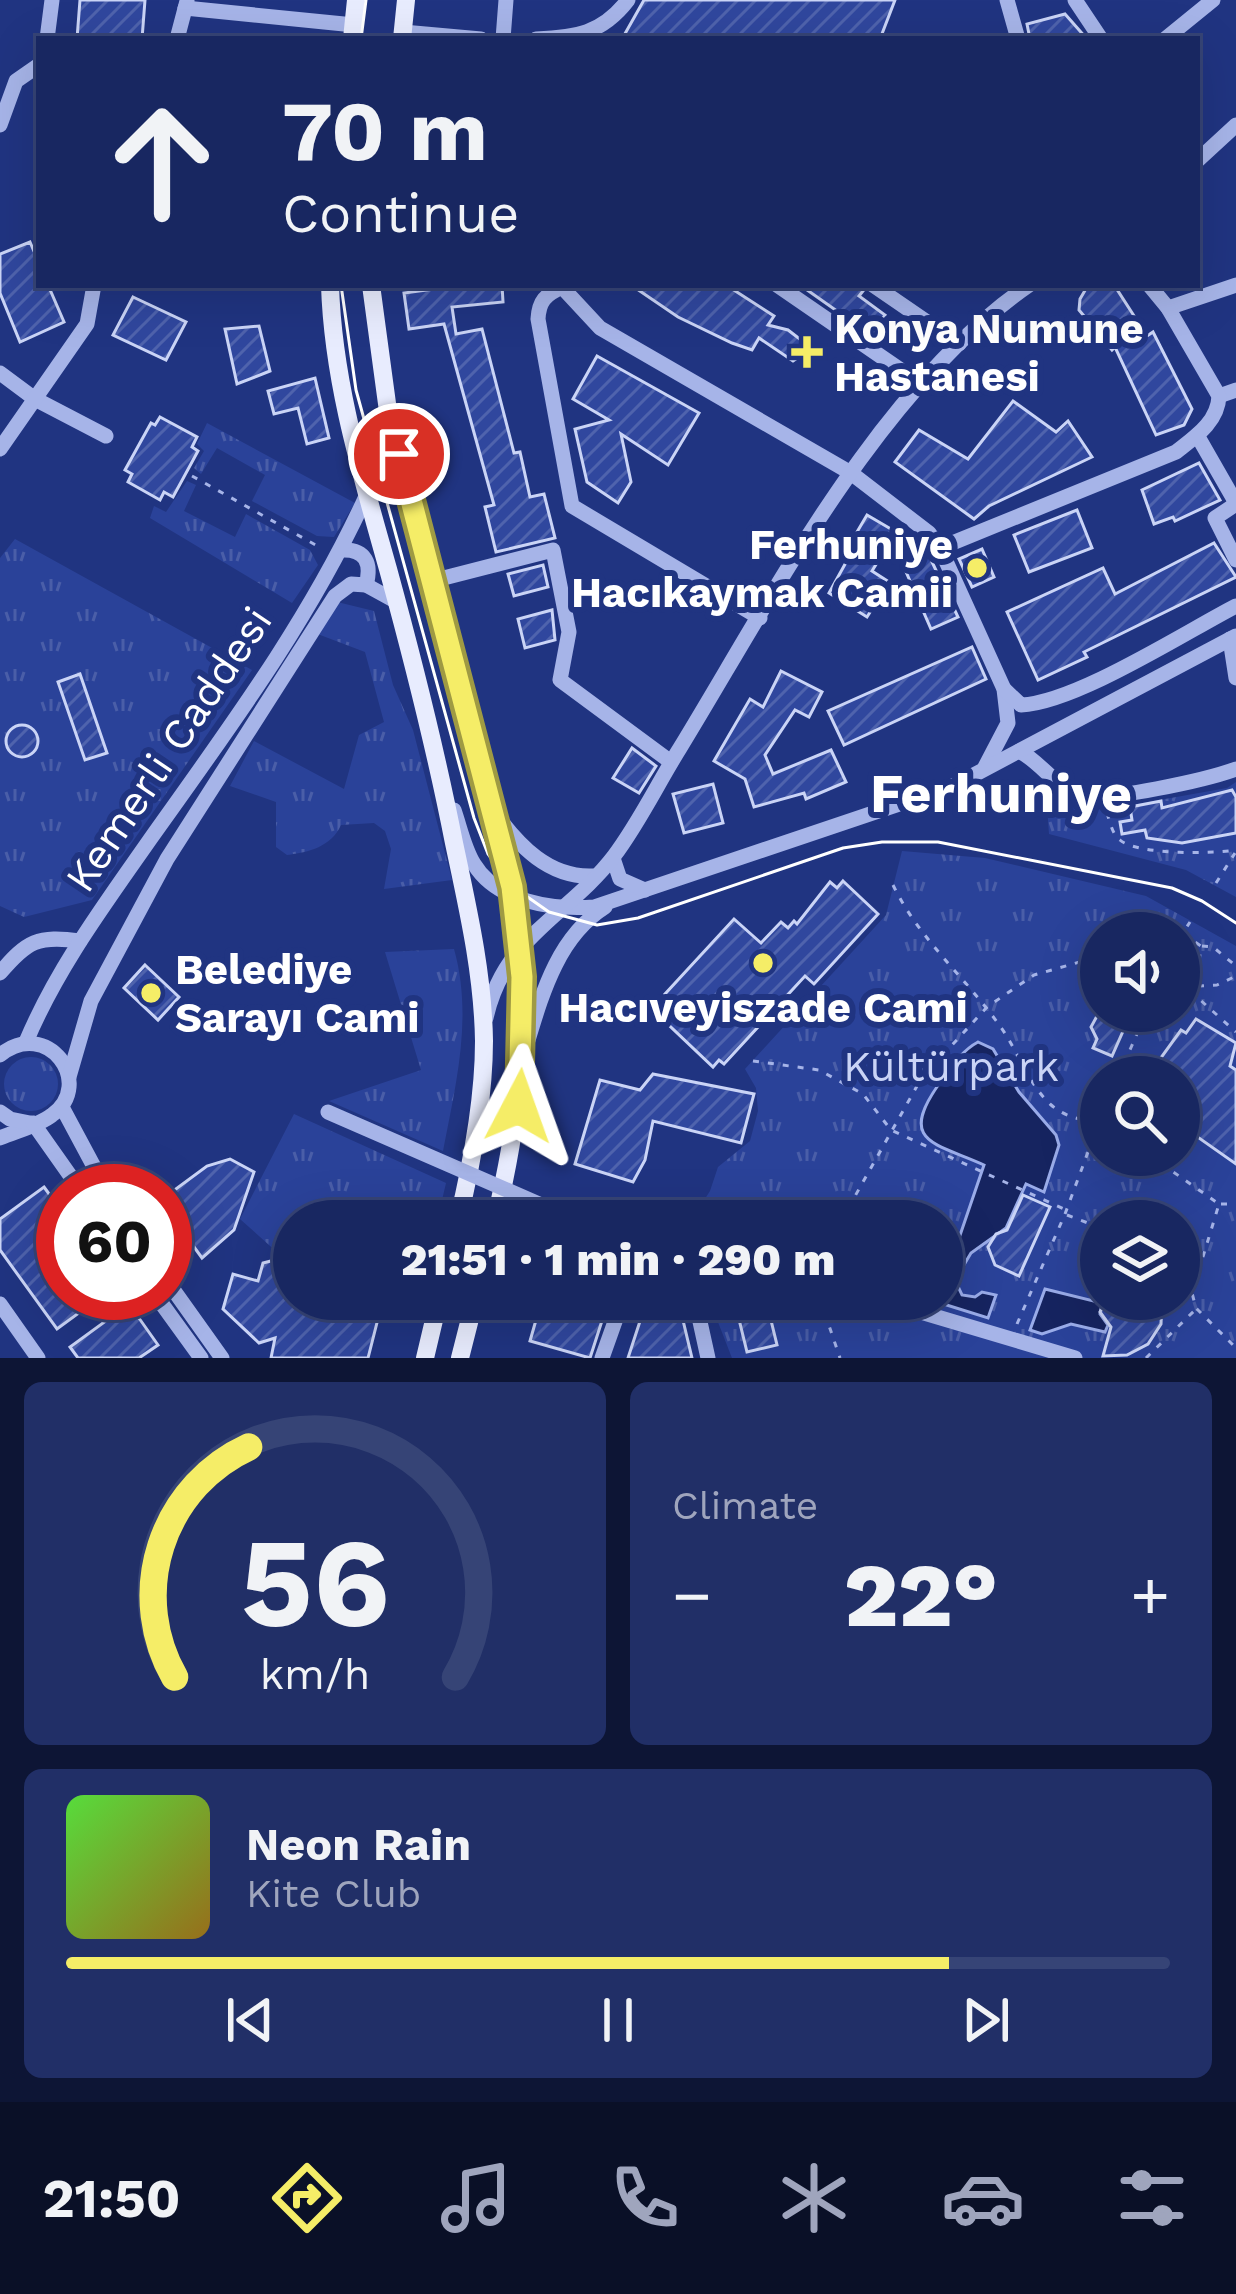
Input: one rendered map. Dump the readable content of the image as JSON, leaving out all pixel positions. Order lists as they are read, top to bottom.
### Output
{
  "streets": {
    "street": ["Kemerli Caddesi"]
  },
  "districts": ["Ferhuniye"],
  "parks": ["Kültürpark"],
  "places": {
    "health": ["Konya Numune Hastanesi"],
    "other": ["Ferhuniye Hacıkaymak Camii", "Hacıveyiszade Cami", "Belediye Sarayı Cami"]
  },
  "page": {
    "turn": ["70 m", "Continue"],
    "limit": "60",
    "trip": "21:51 · 1 min · 290 m",
    "tile": "Climate",
    "heat": ["−", "22°", "+"],
    "song": ["Neon Rain", "Kite Club"],
    "tabs": "21:50",
    "gauge": ["56", "km/h"]
  }
}
